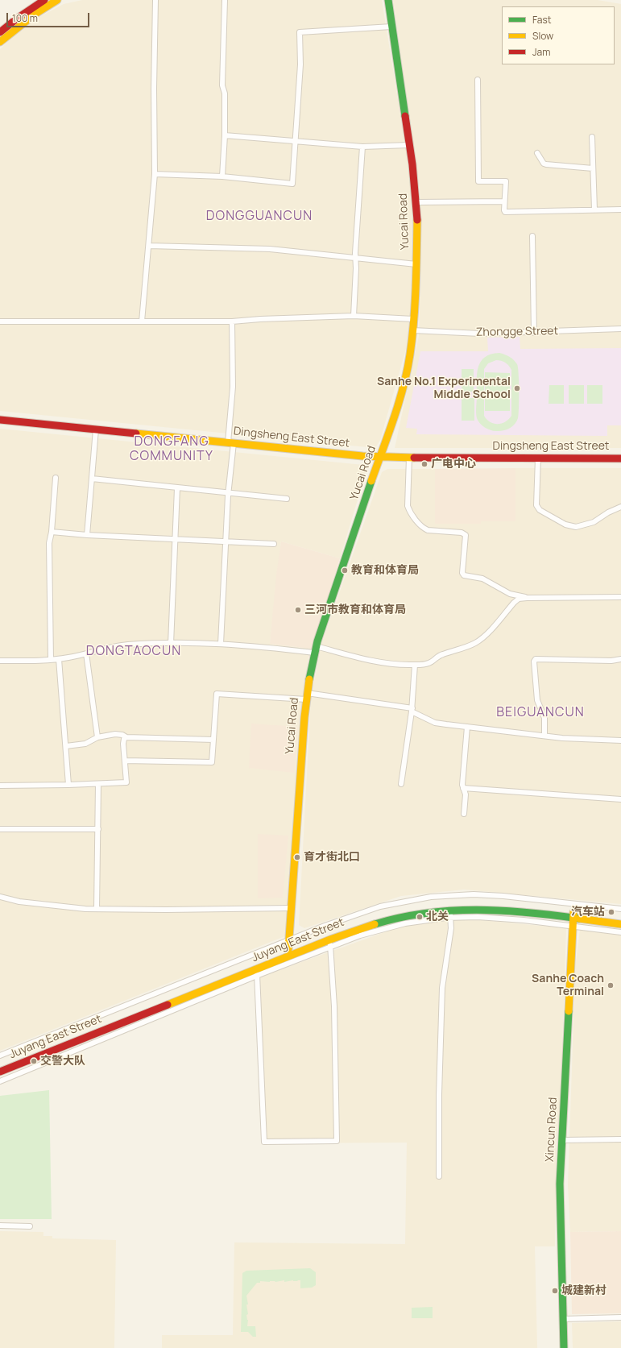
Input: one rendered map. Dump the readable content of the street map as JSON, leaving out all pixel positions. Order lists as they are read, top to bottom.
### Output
{
  "streets": {
    "main road": [
      "Yucai Road",
      "Dingsheng East Street",
      "Juyang East Street",
      "Xincun Road"
    ],
    "street": ["Zhongge Street"]
  },
  "crossings": [
    ["Yucai Road", "Zhongge Street"],
    ["Yucai Road", "Dingsheng East Street"],
    ["Yucai Road", "Juyang East Street"],
    ["Juyang East Street", "Xincun Road"]
  ],
  "districts": [
    "DONGGUANCUN",
    "DONGFANG COMMUNITY",
    "DONGTAOCUN",
    "BEIGUANCUN"
  ],
  "places": [
    "Sanhe No.1 Experimental Middle School",
    "广电中心",
    "教育和体育局",
    "三河市教育和体育局",
    "育才街北口",
    "汽车站",
    "北关",
    "Sanhe Coach Terminal",
    "交警大队",
    "城建新村"
  ],
  "legend": ["Fast", "Slow", "Jam"],
  "scale_bar": "100 m"
}
